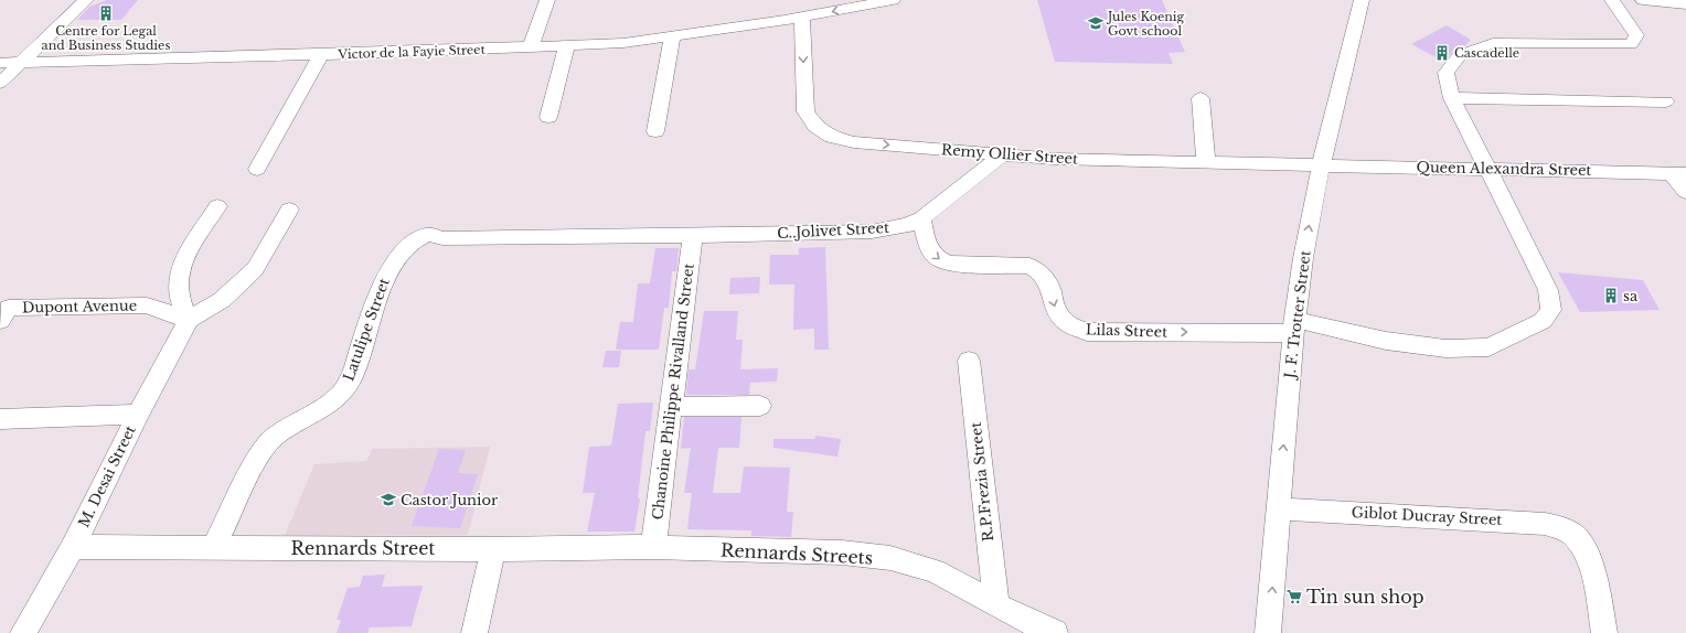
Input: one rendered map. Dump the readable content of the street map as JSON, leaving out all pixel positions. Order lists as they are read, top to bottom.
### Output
{
  "streets": {
    "street": [
      "Victor de la Fayie Street",
      "Remy Ollier Street",
      "Queen Alexandra Street",
      "C..Jolivet Street",
      "Dupont Avenue",
      "J. F. Trotter Street",
      "Latulipe Street",
      "Lilas Street",
      "Chanoine Philippe Rivalland Street",
      "M. Desai Street",
      "R.P.Frezia Street",
      "Giblot Ducray Street",
      "Rennards Street",
      "Rennards Streets"
    ]
  },
  "crossings": [
    ["Victor de la Fayie Street", "Remy Ollier Street"],
    ["Remy Ollier Street", "Queen Alexandra Street"],
    ["Remy Ollier Street", "C..Jolivet Street"],
    ["Remy Ollier Street", "J. F. Trotter Street"],
    ["Queen Alexandra Street", "J. F. Trotter Street"],
    ["Queen Alexandra Street", "Lilas Street"],
    ["C..Jolivet Street", "Latulipe Street"],
    ["C..Jolivet Street", "Lilas Street"],
    ["C..Jolivet Street", "Chanoine Philippe Rivalland Street"],
    ["Dupont Avenue", "M. Desai Street"],
    ["J. F. Trotter Street", "Lilas Street"],
    ["J. F. Trotter Street", "Giblot Ducray Street"],
    ["Latulipe Street", "Rennards Street"],
    ["Chanoine Philippe Rivalland Street", "Rennards Street"],
    ["Chanoine Philippe Rivalland Street", "Rennards Streets"],
    ["M. Desai Street", "Rennards Street"],
    ["R.P.Frezia Street", "Rennards Streets"],
    ["Rennards Street", "Rennards Streets"]
  ],
  "one_way": ["Remy Ollier Street", "J. F. Trotter Street", "Lilas Street"],
  "places": {
    "building": ["Centre for Legal and Business Studies", "Cascadelle", "sa"],
    "school or university": ["Jules Koenig Govt school", "Castor Junior"],
    "supermarket": ["Tin sun shop"]
  }
}
